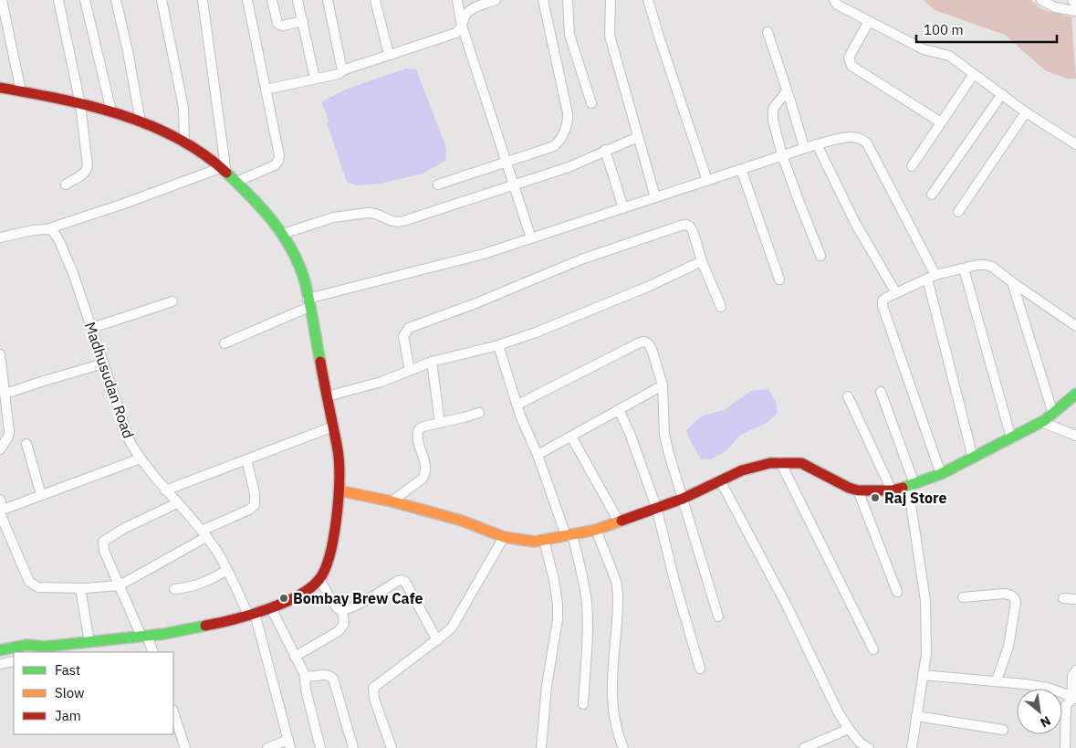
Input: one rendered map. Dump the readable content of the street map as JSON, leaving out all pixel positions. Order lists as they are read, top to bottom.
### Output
{
  "streets": {
    "street": ["Madhusudan Road"]
  },
  "places": ["Raj Store", "Bombay Brew Cafe"],
  "legend": ["Fast", "Slow", "Jam"],
  "scale_bar": "100 m",
  "north": "bottom right"
}
